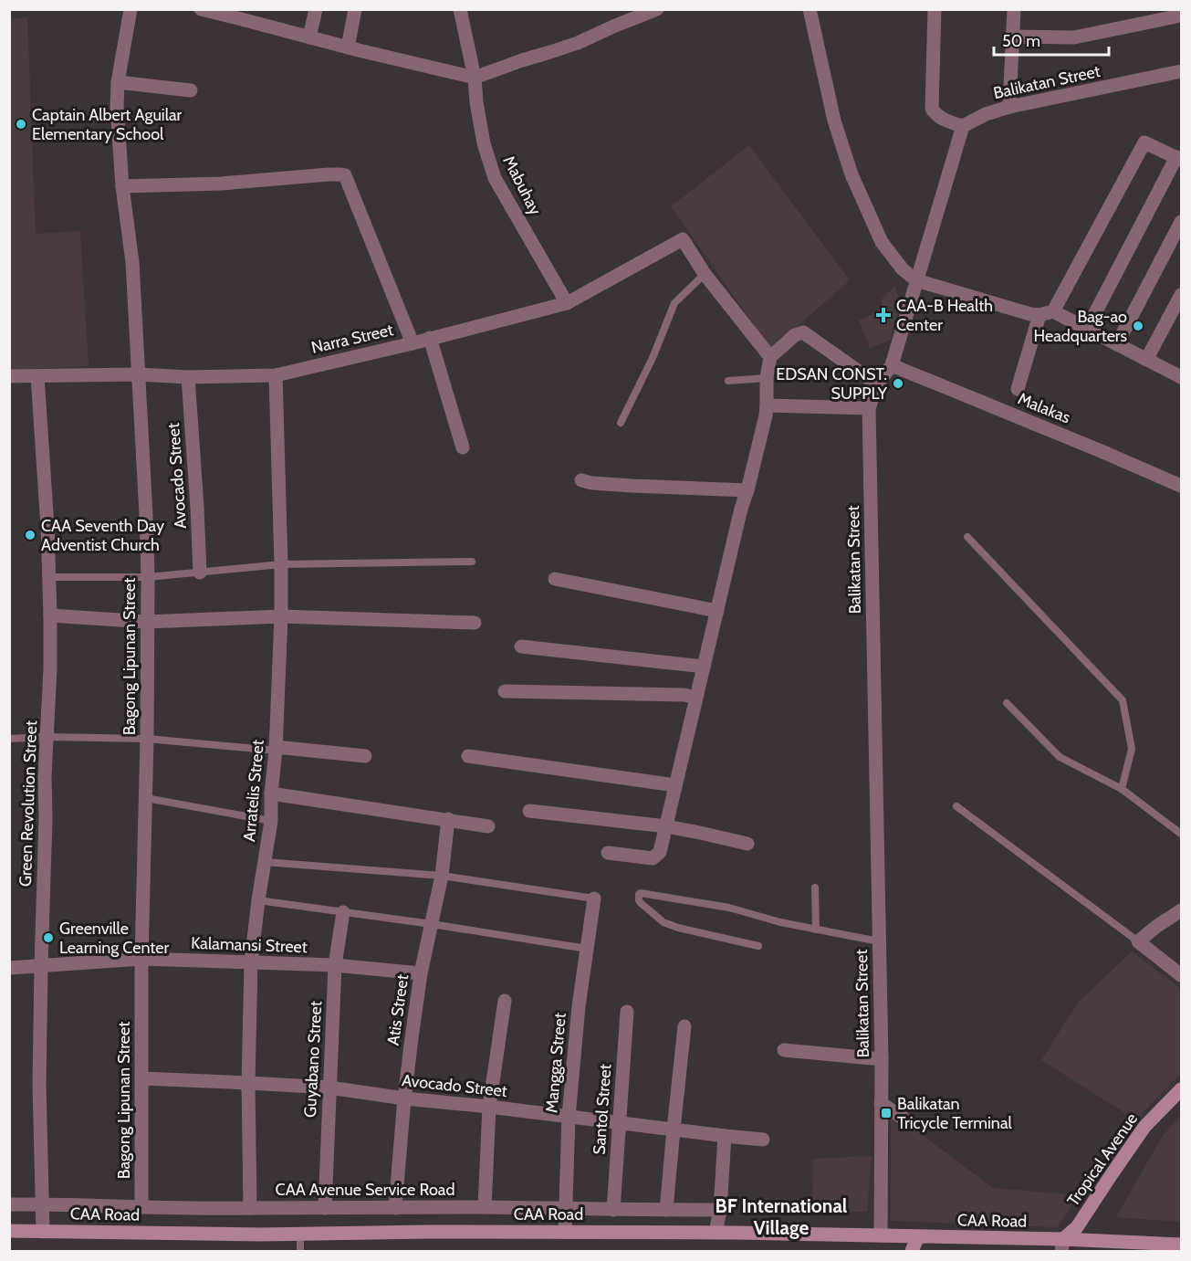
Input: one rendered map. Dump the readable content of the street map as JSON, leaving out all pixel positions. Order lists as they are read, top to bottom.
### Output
{
  "streets": {
    "main road": ["Tropical Avenue", "CAA Road"],
    "street": [
      "Balikatan Street",
      "Mabuhay",
      "Narra Street",
      "Malakas",
      "Avocado Street",
      "Bagong Lipunan Street",
      "Arratelis Street",
      "Green Revolution Street",
      "Kalamansi Street",
      "Atis Street",
      "Guyabano Street",
      "Mangga Street",
      "Santol Street",
      "CAA Avenue Service Road"
    ]
  },
  "crossings": [
    ["Balikatan Street", "Malakas"],
    ["Balikatan Street", "CAA Road"],
    ["Mabuhay", "Narra Street"],
    ["Narra Street", "Avocado Street"],
    ["Narra Street", "Bagong Lipunan Street"],
    ["Narra Street", "Arratelis Street"],
    ["Narra Street", "Green Revolution Street"],
    ["Avocado Street", "Bagong Lipunan Street"],
    ["Avocado Street", "Arratelis Street"],
    ["Avocado Street", "Atis Street"],
    ["Avocado Street", "Guyabano Street"],
    ["Avocado Street", "Mangga Street"],
    ["Avocado Street", "Santol Street"],
    ["Bagong Lipunan Street", "Kalamansi Street"],
    ["Bagong Lipunan Street", "CAA Avenue Service Road"],
    ["Arratelis Street", "Kalamansi Street"],
    ["Arratelis Street", "CAA Avenue Service Road"],
    ["Green Revolution Street", "Kalamansi Street"],
    ["Green Revolution Street", "CAA Avenue Service Road"],
    ["Green Revolution Street", "CAA Road"],
    ["Kalamansi Street", "Atis Street"],
    ["Kalamansi Street", "Guyabano Street"],
    ["Atis Street", "CAA Avenue Service Road"],
    ["Guyabano Street", "CAA Avenue Service Road"],
    ["Mangga Street", "CAA Avenue Service Road"],
    ["Mangga Street", "CAA Road"],
    ["Santol Street", "CAA Avenue Service Road"],
    ["Tropical Avenue", "CAA Road"]
  ],
  "districts": ["BF International Village"],
  "places": {
    "other": [
      "Captain Albert Aguilar Elementary School",
      "Bag-ao Headquarters",
      "EDSAN CONST. SUPPLY",
      "CAA Seventh Day Adventist Church",
      "Greenville Learning Center"
    ],
    "health": ["CAA-B Health Center"],
    "transit": ["Balikatan Tricycle Terminal"]
  },
  "scale_bar": "50 m"
}
